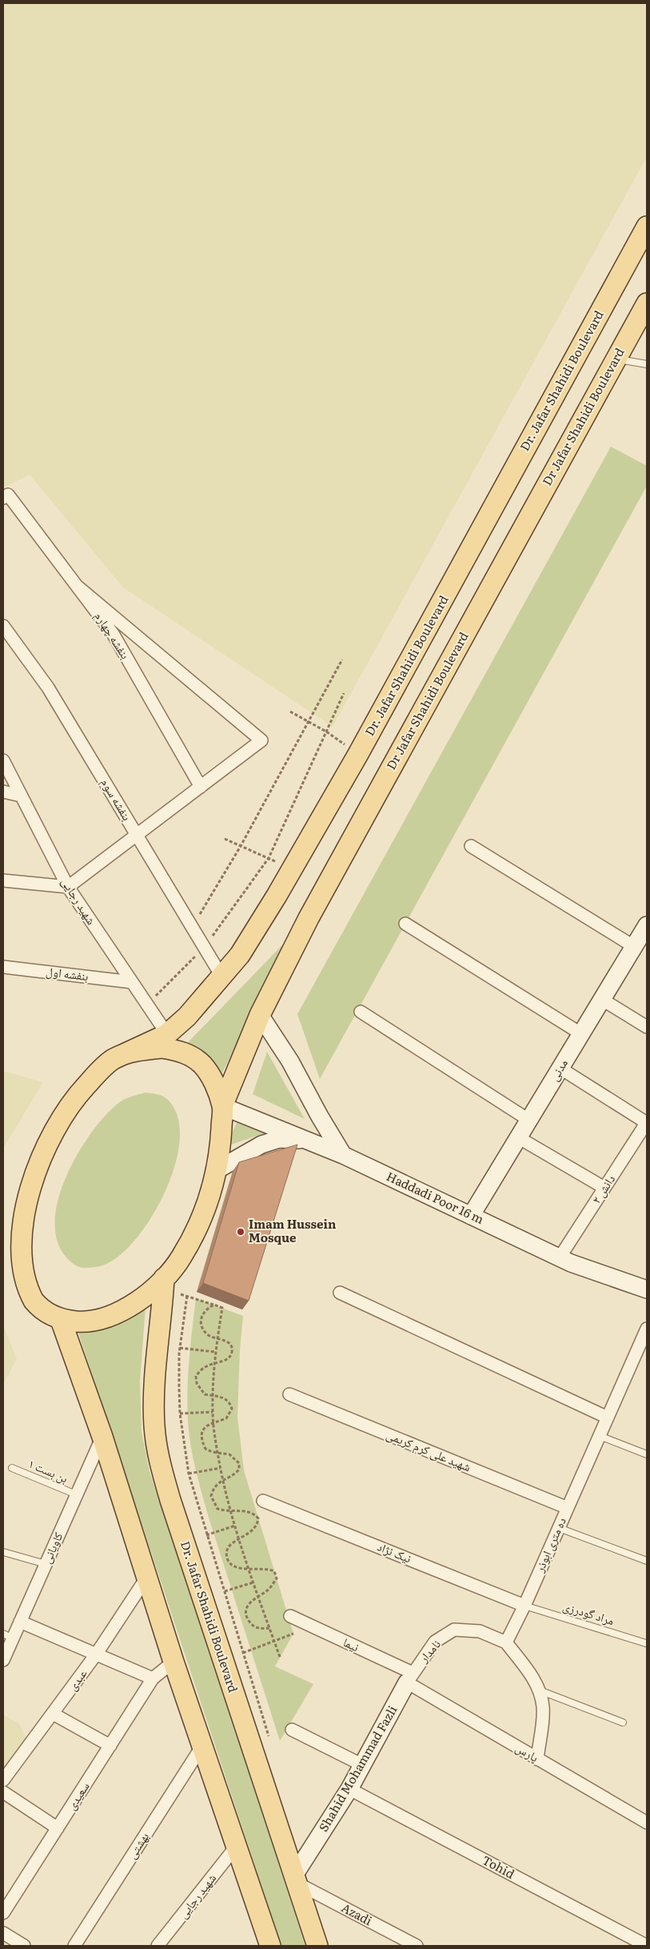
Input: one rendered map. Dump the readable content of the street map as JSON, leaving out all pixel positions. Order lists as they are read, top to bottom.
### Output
{
  "streets": {
    "main road": ["Dr. Jafar Shahidi Boulevard", "Dr Jafar Shahidi Boulevard"],
    "street": [
      "بنفشه چهارم",
      "بنفشه سوم",
      "شهید رجایی",
      "بنفشه اول",
      "مدنی",
      "دانش ۲",
      "Haddadi Poor 16 m",
      "شهید علی کرم کریمی",
      "ده متری ابوذر",
      "کاویانی",
      "نیک نژاد",
      "نیما",
      "نامدار",
      "عبدی",
      "پارس",
      "Shahid Mohammad Fazli",
      "سعیدی",
      "بهشتی",
      "Tohid",
      "Azadi"
    ],
    "lane": ["بن بست ۱", "مراد گودرزی"]
  },
  "crossings": [
    ["Dr. Jafar Shahidi Boulevard", "بنفشه سوم"],
    ["Dr. Jafar Shahidi Boulevard", "شهید رجایی"],
    ["Dr. Jafar Shahidi Boulevard", "Shahid Mohammad Fazli"],
    ["Dr. Jafar Shahidi Boulevard", "Azadi"],
    ["Dr Jafar Shahidi Boulevard", "Haddadi Poor 16 m"],
    ["شهید رجایی", "بنفشه اول"],
    ["مدنی", "Haddadi Poor 16 m"],
    ["دانش ۲", "Haddadi Poor 16 m"],
    ["شهید علی کرم کریمی", "ده متری ابوذر"],
    ["بن بست ۱", "کاویانی"],
    ["ده متری ابوذر", "نیک نژاد"],
    ["ده متری ابوذر", "مراد گودرزی"],
    ["ده متری ابوذر", "نامدار"],
    ["نیک نژاد", "مراد گودرزی"],
    ["نیما", "نامدار"],
    ["نیما", "پارس"],
    ["نیما", "Shahid Mohammad Fazli"],
    ["نامدار", "پارس"],
    ["نامدار", "Shahid Mohammad Fazli"],
    ["پارس", "Shahid Mohammad Fazli"],
    ["Shahid Mohammad Fazli", "Tohid"],
    ["Shahid Mohammad Fazli", "Azadi"]
  ],
  "places": ["Imam Hussein Mosque"]
}
